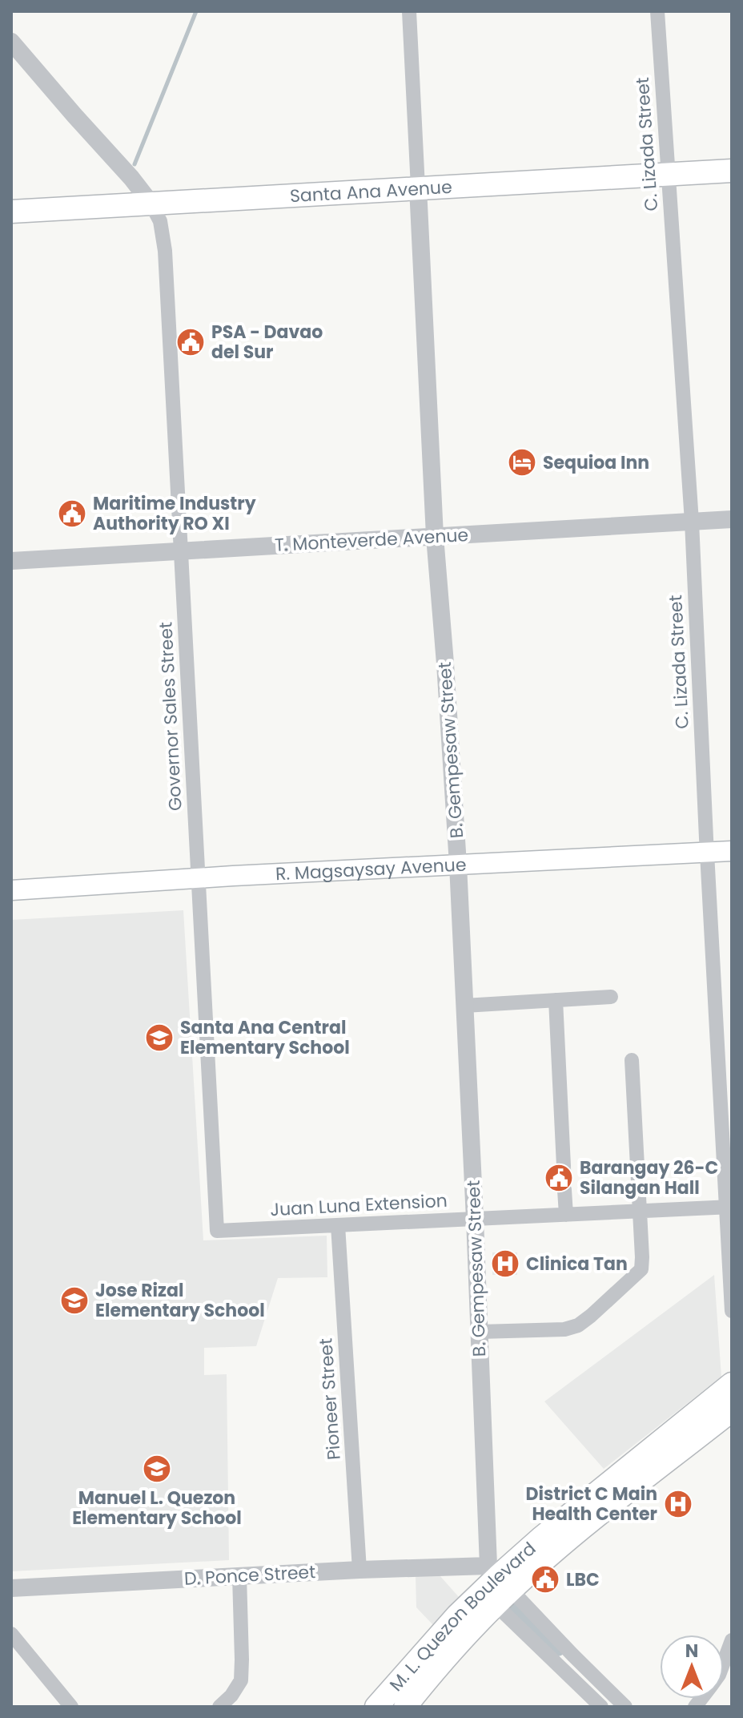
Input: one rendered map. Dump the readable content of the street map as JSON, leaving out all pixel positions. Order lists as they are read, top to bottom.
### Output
{
  "streets": {
    "main road": ["Santa Ana Avenue", "R. Magsaysay Avenue", "M. L. Quezon Boulevard"],
    "street": [
      "C. Lizada Street",
      "T. Monteverde Avenue",
      "Governor Sales Street",
      "B. Gempesaw Street",
      "Juan Luna Extension",
      "Pioneer Street",
      "D. Ponce Street"
    ]
  },
  "crossings": [
    ["C. Lizada Street", "Santa Ana Avenue"],
    ["C. Lizada Street", "T. Monteverde Avenue"],
    ["C. Lizada Street", "R. Magsaysay Avenue"],
    ["C. Lizada Street", "Juan Luna Extension"],
    ["Santa Ana Avenue", "Governor Sales Street"],
    ["Santa Ana Avenue", "B. Gempesaw Street"],
    ["T. Monteverde Avenue", "Governor Sales Street"],
    ["T. Monteverde Avenue", "B. Gempesaw Street"],
    ["Governor Sales Street", "R. Magsaysay Avenue"],
    ["Governor Sales Street", "Juan Luna Extension"],
    ["B. Gempesaw Street", "R. Magsaysay Avenue"],
    ["B. Gempesaw Street", "Juan Luna Extension"],
    ["B. Gempesaw Street", "D. Ponce Street"],
    ["B. Gempesaw Street", "M. L. Quezon Boulevard"],
    ["Juan Luna Extension", "Pioneer Street"],
    ["Pioneer Street", "D. Ponce Street"],
    ["D. Ponce Street", "M. L. Quezon Boulevard"]
  ],
  "places": {
    "public building": [
      "PSA - Davao del Sur",
      "Maritime Industry Authority RO XI",
      "Barangay 26-C Silangan Hall",
      "LBC"
    ],
    "hotel": ["Sequioa Inn"],
    "school or university": ["Santa Ana Central Elementary School", "Jose Rizal Elementary School", "Manuel L. Quezon Elementary School"],
    "hospital": ["Clinica Tan", "District C Main Health Center"]
  },
  "north": "top"
}
